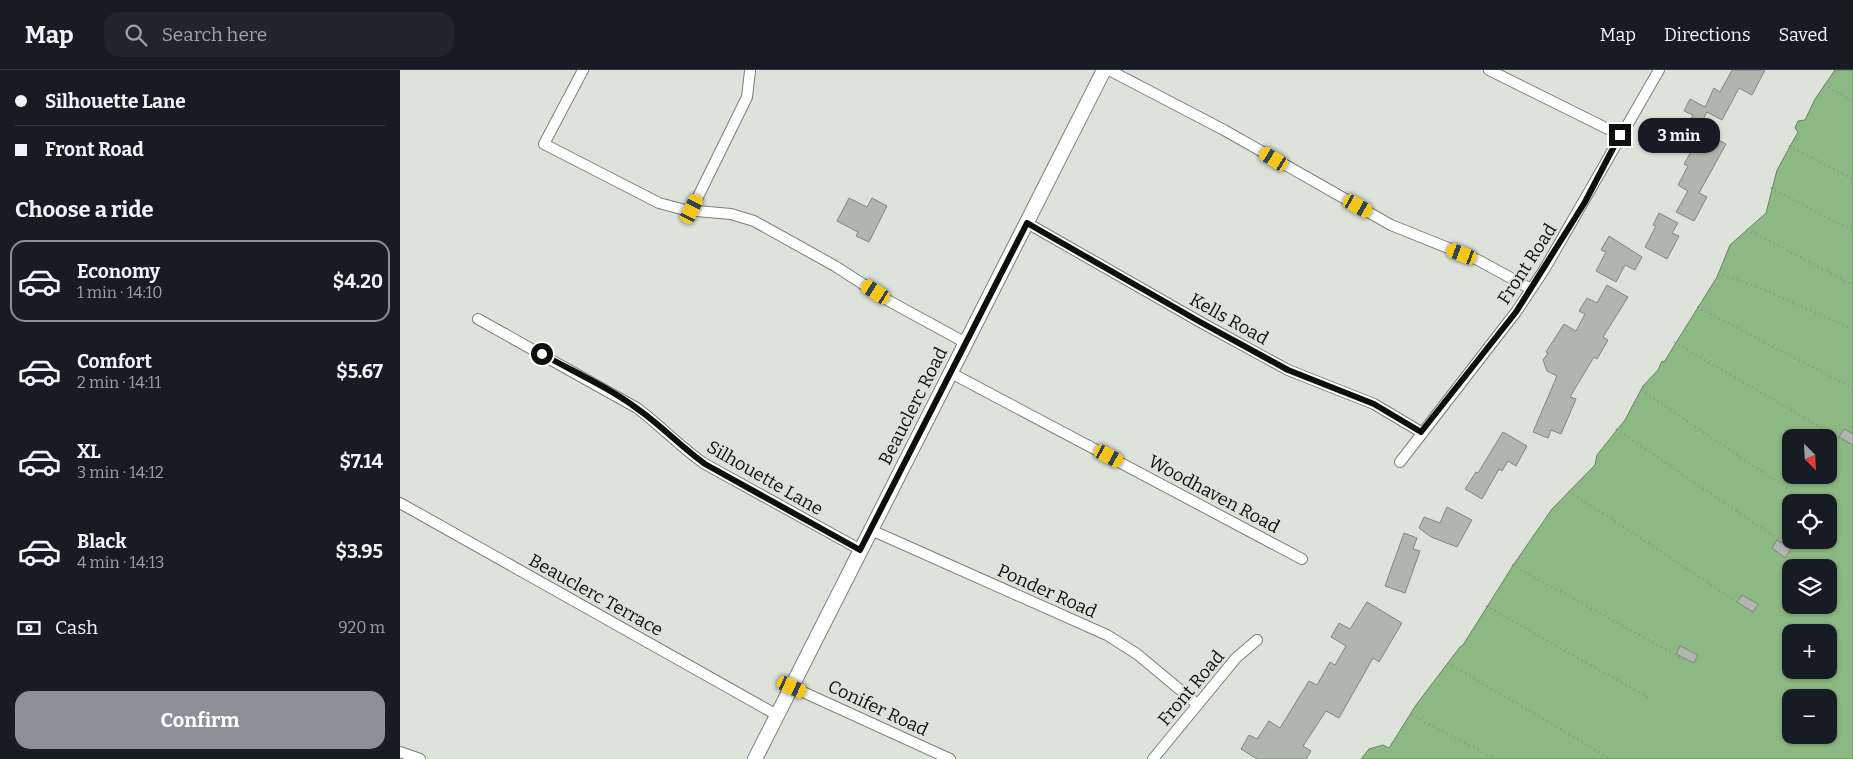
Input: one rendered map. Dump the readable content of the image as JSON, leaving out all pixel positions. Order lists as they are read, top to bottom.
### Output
{
  "streets": {
    "street": [
      "Front Road",
      "Kells Road",
      "Beauclerc Road",
      "Silhouette Lane",
      "Woodhaven Road",
      "Ponder Road",
      "Beauclerc Terrace",
      "Conifer Road"
    ]
  },
  "crossings": [
    ["Front Road", "Kells Road"],
    ["Front Road", "Ponder Road"],
    ["Kells Road", "Beauclerc Road"],
    ["Beauclerc Road", "Silhouette Lane"],
    ["Beauclerc Road", "Woodhaven Road"],
    ["Beauclerc Road", "Ponder Road"],
    ["Beauclerc Road", "Beauclerc Terrace"],
    ["Beauclerc Road", "Conifer Road"]
  ],
  "north": "bottom right",
  "page": {
    "header": "Map",
    "search": "Search here",
    "nav": ["Map", "Directions", "Saved"],
    "banner": ["Silhouette Lane", "Front Road"],
    "bubble": "3 min",
    "heading": "Choose a ride",
    "list": [
      {
        "name": "Economy",
        "note": "1 min · 14:10",
        "value": "$4.20"
      },
      {
        "name": "Comfort",
        "note": "2 min · 14:11",
        "value": "$5.67"
      },
      {
        "name": "XL",
        "note": "3 min · 14:12",
        "value": "$7.14"
      },
      {
        "name": "Black",
        "note": "4 min · 14:13",
        "value": "$3.95"
      }
    ],
    "map_buttons": ["+", "−"],
    "pay": ["Cash", "920 m"],
    "buttons": "Confirm"
  }
}
